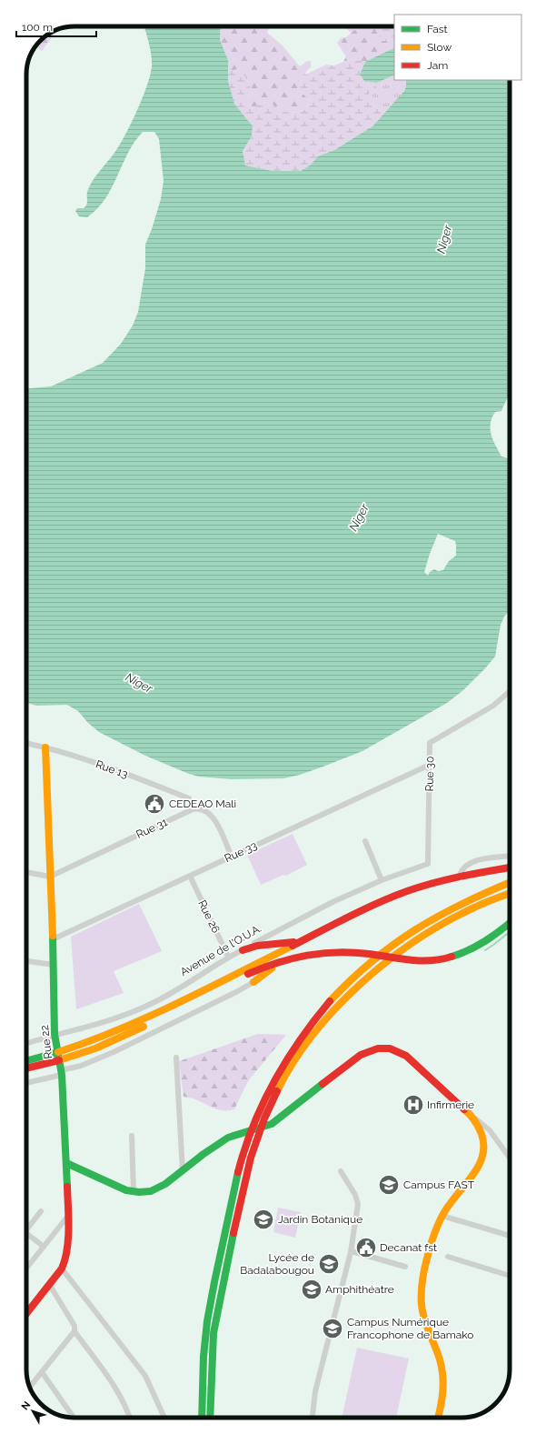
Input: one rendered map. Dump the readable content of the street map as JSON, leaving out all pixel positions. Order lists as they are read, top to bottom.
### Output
{
  "streets": {
    "main road": ["Rue 22"],
    "street": [
      "Rue 13",
      "Rue 30",
      "Rue 31",
      "Rue 33",
      "Rue 26",
      "Avenue de l'O.U.A."
    ]
  },
  "crossings": [
    ["Rue 13", "Rue 31"],
    ["Rue 13", "Rue 22"],
    ["Rue 30", "Rue 33"],
    ["Rue 30", "Avenue de l'O.U.A."],
    ["Rue 31", "Rue 22"],
    ["Rue 33", "Rue 26"],
    ["Rue 33", "Rue 22"],
    ["Rue 26", "Avenue de l'O.U.A."],
    ["Avenue de l'O.U.A.", "Rue 22"]
  ],
  "water": ["Niger"],
  "places": {
    "public building": ["CEDEAO Mali", "Decanat fst"],
    "hospital": ["Infirmerie"],
    "school or university": [
      "Campus FAST",
      "Jardin Botanique",
      "Lycée de Badalabougou",
      "Amphithéatre",
      "Campus Numérique Francophone de Bamako"
    ]
  },
  "legend": ["Fast", "Slow", "Jam"],
  "scale_bar": "100 m",
  "north": "top left"
}
